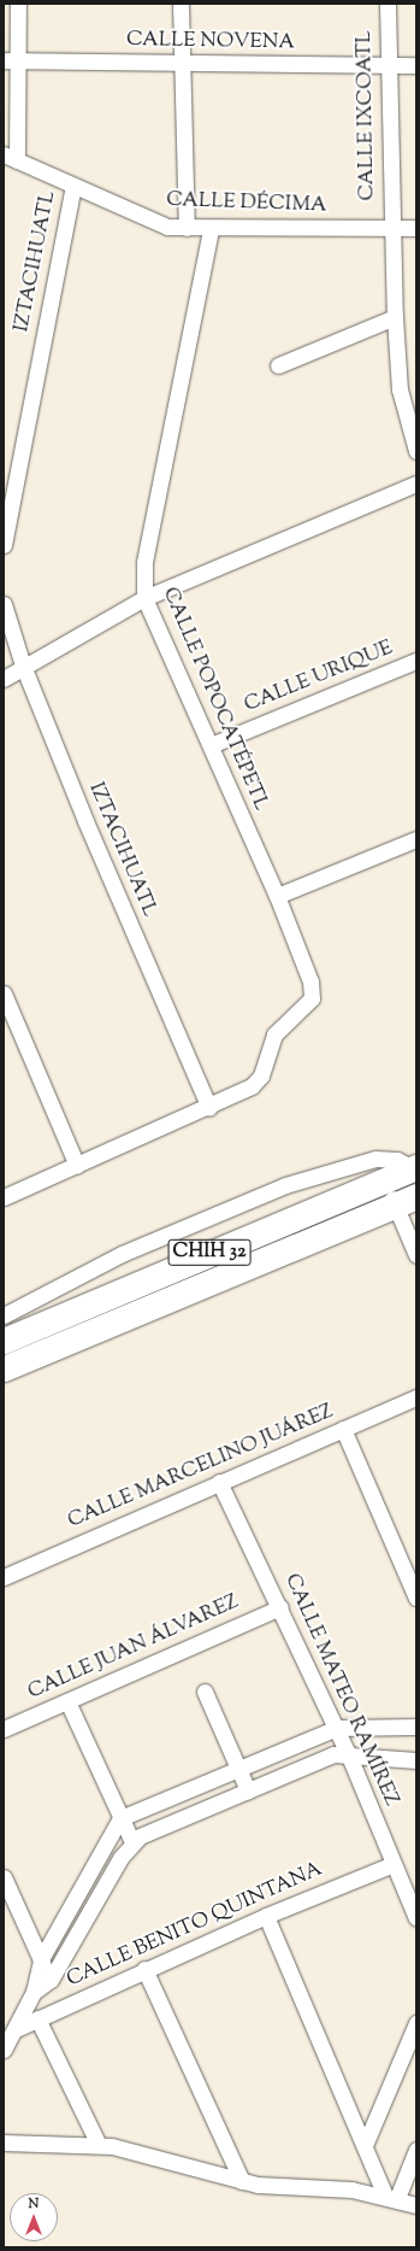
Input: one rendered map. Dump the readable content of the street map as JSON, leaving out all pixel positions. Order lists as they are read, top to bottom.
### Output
{
  "streets": {
    "main road": ["CHIH 32"],
    "street": [
      "CALLE NOVENA",
      "CALLE IXCOATL",
      "CALLE DÉCIMA",
      "IZTACIHUATL",
      "CALLE URIQUE",
      "CALLE POPOCATÉPETL",
      "CALLE MARCELINO JUÁREZ",
      "CALLE JUAN ÁLVAREZ",
      "CALLE MATEO RAMÍREZ",
      "CALLE BENITO QUINTANA"
    ]
  },
  "crossings": [
    ["CALLE NOVENA", "CALLE IXCOATL"],
    ["CALLE IXCOATL", "CALLE DÉCIMA"],
    ["CALLE DÉCIMA", "IZTACIHUATL"],
    ["CALLE DÉCIMA", "CALLE POPOCATÉPETL"],
    ["IZTACIHUATL", "CALLE POPOCATÉPETL"],
    ["CALLE URIQUE", "CALLE POPOCATÉPETL"],
    ["CALLE MARCELINO JUÁREZ", "CALLE MATEO RAMÍREZ"],
    ["CALLE JUAN ÁLVAREZ", "CALLE MATEO RAMÍREZ"],
    ["CALLE MATEO RAMÍREZ", "CALLE BENITO QUINTANA"]
  ],
  "north": "top"
}
